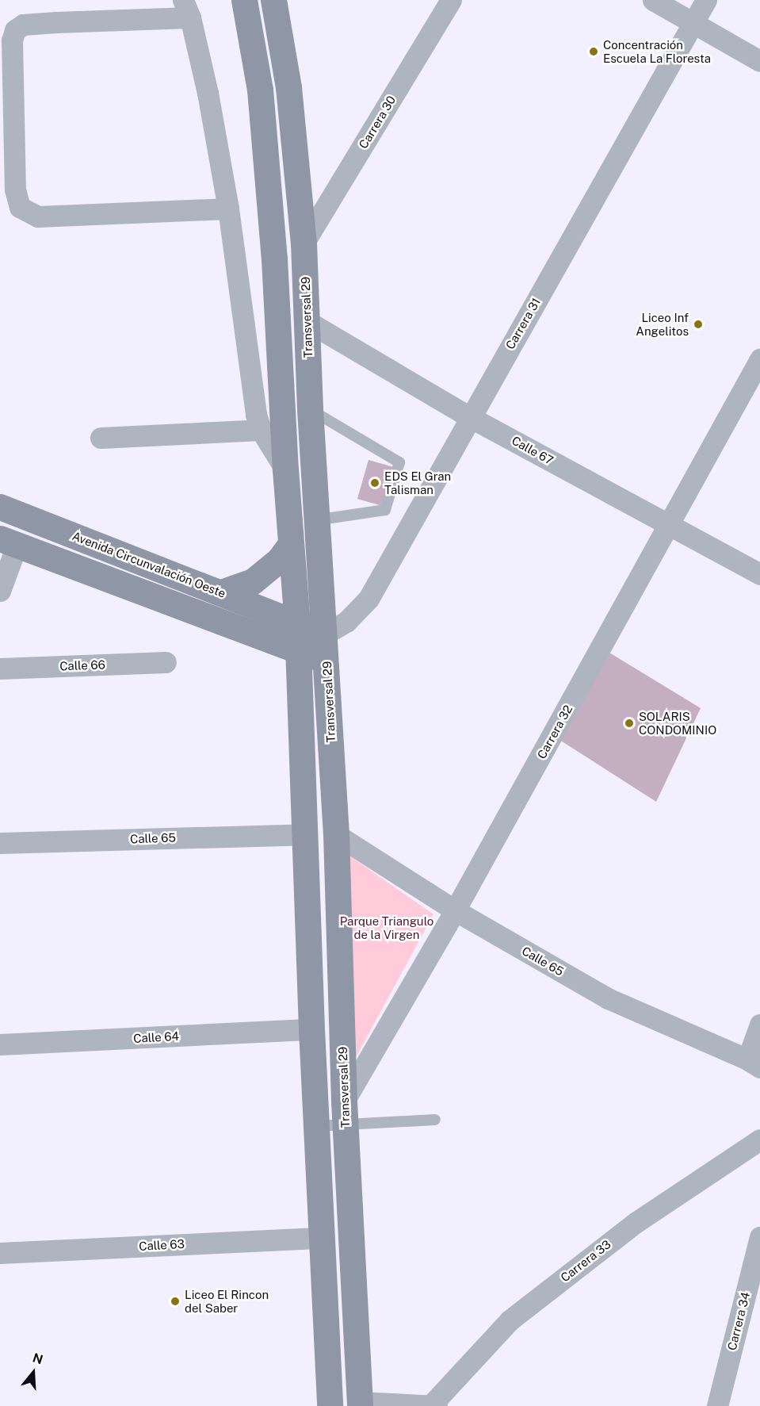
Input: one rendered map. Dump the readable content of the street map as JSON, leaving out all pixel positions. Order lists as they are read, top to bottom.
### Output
{
  "streets": {
    "main road": ["Transversal 29", "Avenida Circunvalación Oeste"],
    "street": [
      "Carrera 30",
      "Carrera 31",
      "Calle 67",
      "Calle 66",
      "Carrera 32",
      "Calle 65",
      "Calle 64",
      "Calle 63",
      "Carrera 33",
      "Carrera 34"
    ]
  },
  "crossings": [
    ["Carrera 30", "Transversal 29"],
    ["Transversal 29", "Carrera 31"],
    ["Transversal 29", "Calle 67"],
    ["Transversal 29", "Avenida Circunvalación Oeste"],
    ["Transversal 29", "Carrera 32"],
    ["Transversal 29", "Calle 65"],
    ["Transversal 29", "Calle 64"],
    ["Transversal 29", "Calle 63"],
    ["Carrera 31", "Calle 67"],
    ["Carrera 31", "Avenida Circunvalación Oeste"],
    ["Calle 67", "Carrera 32"],
    ["Carrera 32", "Calle 65"]
  ],
  "parks": ["Parque Triangulo de la Virgen"],
  "places": [
    "Concentración Escuela La Floresta",
    "Liceo Inf Angelitos",
    "EDS El Gran Talisman",
    "SOLARIS CONDOMINIO",
    "Liceo El Rincon del Saber"
  ],
  "north": "top"
}
